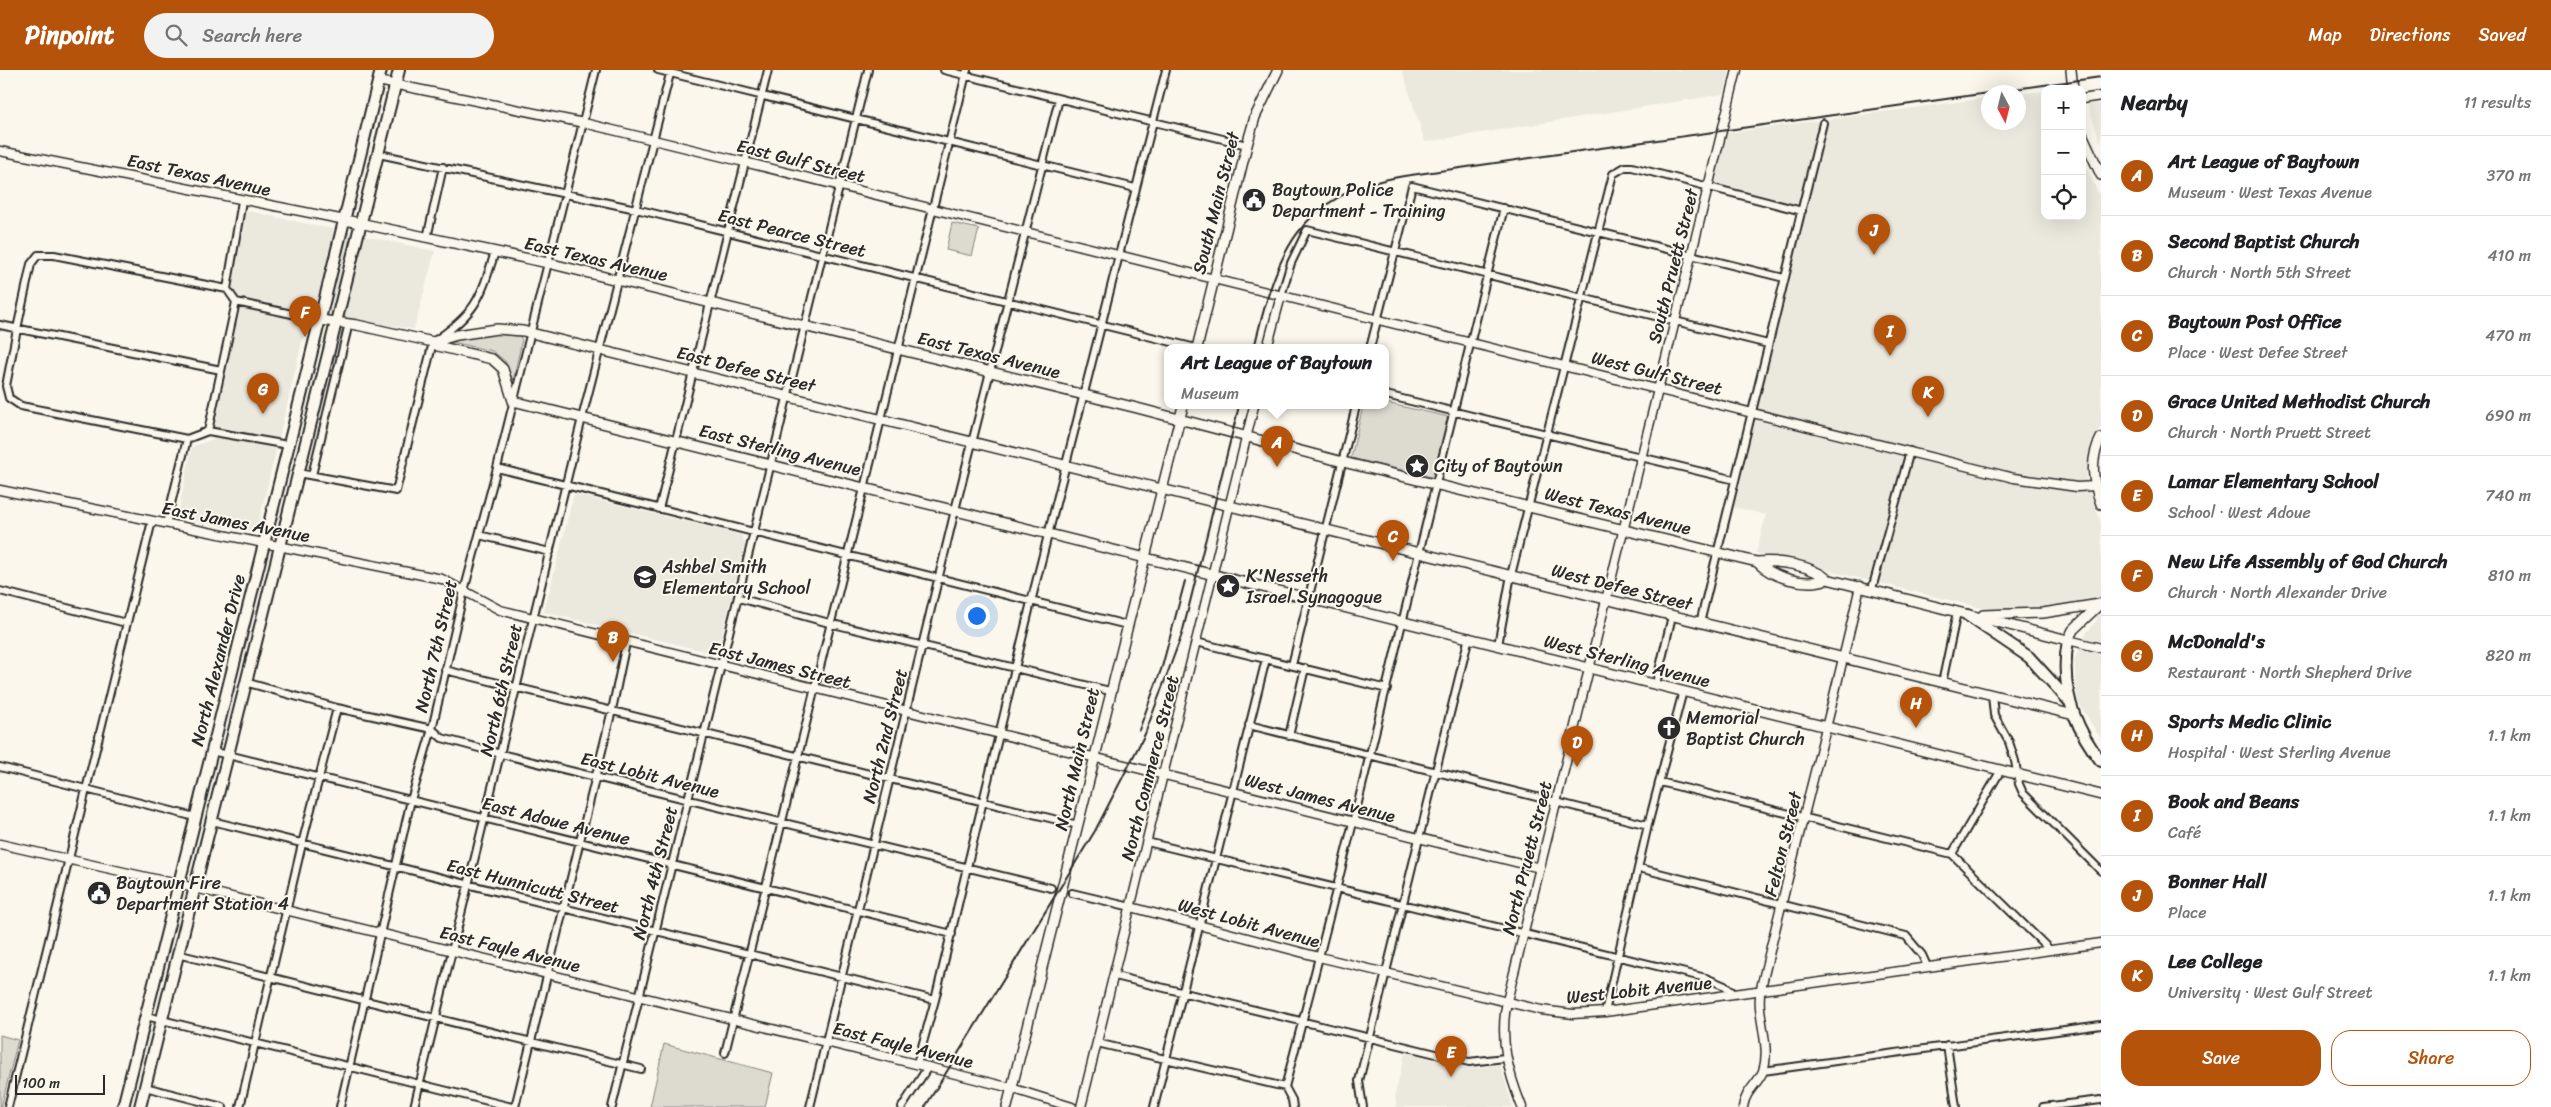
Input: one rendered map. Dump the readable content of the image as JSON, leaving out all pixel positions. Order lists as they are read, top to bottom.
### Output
{
  "streets": {
    "main road": [
      "East Texas Avenue",
      "South Main Street",
      "East Defee Street",
      "East Sterling Avenue",
      "West Texas Avenue",
      "West Defee Street",
      "North Alexander Drive",
      "West Sterling Avenue",
      "North Main Street"
    ],
    "street": [
      "East Gulf Street",
      "East Pearce Street",
      "South Pruett Street",
      "West Gulf Street",
      "East James Avenue",
      "North 7th Street",
      "East James Street",
      "North 6th Street",
      "North 2nd Street",
      "North Commerce Street",
      "East Lobit Avenue",
      "West James Avenue",
      "East Adoue Avenue",
      "Felton Street",
      "North Pruett Street",
      "North 4th Street",
      "East Hunnicutt Street",
      "West Lobit Avenue",
      "East Fayle Avenue"
    ]
  },
  "crossings": [
    ["East Gulf Street", "South Main Street"],
    ["East Gulf Street", "West Gulf Street"],
    ["East Gulf Street", "North 7th Street"],
    ["East Gulf Street", "North Alexander Drive"],
    ["East Gulf Street", "North 6th Street"],
    ["East Gulf Street", "North 2nd Street"],
    ["East Gulf Street", "North 4th Street"],
    ["East Texas Avenue", "West Texas Avenue"],
    ["East Texas Avenue", "North 7th Street"],
    ["East Texas Avenue", "North Alexander Drive"],
    ["East Texas Avenue", "North 6th Street"],
    ["East Texas Avenue", "North 2nd Street"],
    ["East Texas Avenue", "North Main Street"],
    ["East Texas Avenue", "North 4th Street"],
    ["South Main Street", "West Gulf Street"],
    ["East Pearce Street", "North 7th Street"],
    ["East Pearce Street", "North Alexander Drive"],
    ["East Pearce Street", "North 6th Street"],
    ["East Pearce Street", "North 2nd Street"],
    ["East Pearce Street", "North 4th Street"],
    ["South Pruett Street", "West Gulf Street"],
    ["South Pruett Street", "West Texas Avenue"],
    ["South Pruett Street", "North Pruett Street"],
    ["East Defee Street", "West Defee Street"],
    ["East Defee Street", "North 7th Street"],
    ["East Defee Street", "North Alexander Drive"],
    ["East Defee Street", "North 6th Street"],
    ["East Defee Street", "North 2nd Street"],
    ["East Defee Street", "North Main Street"],
    ["East Defee Street", "North 4th Street"],
    ["East Sterling Avenue", "North 7th Street"],
    ["East Sterling Avenue", "West Sterling Avenue"],
    ["East Sterling Avenue", "North 6th Street"],
    ["East Sterling Avenue", "North 2nd Street"],
    ["East Sterling Avenue", "North Main Street"],
    ["East Sterling Avenue", "North 4th Street"],
    ["West Texas Avenue", "North Main Street"],
    ["West Texas Avenue", "North Commerce Street"],
    ["West Texas Avenue", "Felton Street"],
    ["West Texas Avenue", "North Pruett Street"],
    ["East James Avenue", "North 7th Street"],
    ["East James Avenue", "North Alexander Drive"],
    ["East James Avenue", "East James Street"],
    ["West Defee Street", "North Main Street"],
    ["West Defee Street", "North Commerce Street"],
    ["West Defee Street", "Felton Street"],
    ["West Defee Street", "North Pruett Street"],
    ["North 7th Street", "East James Street"],
    ["North 7th Street", "East Lobit Avenue"],
    ["North 7th Street", "East Adoue Avenue"],
    ["North 7th Street", "East Hunnicutt Street"],
    ["North 7th Street", "East Fayle Avenue"],
    ["North Alexander Drive", "East Lobit Avenue"],
    ["North Alexander Drive", "East Adoue Avenue"],
    ["North Alexander Drive", "East Hunnicutt Street"],
    ["North Alexander Drive", "East Fayle Avenue"],
    ["West Sterling Avenue", "North Main Street"],
    ["West Sterling Avenue", "North Commerce Street"],
    ["West Sterling Avenue", "Felton Street"],
    ["West Sterling Avenue", "North Pruett Street"],
    ["East James Street", "North 6th Street"],
    ["East James Street", "North 2nd Street"],
    ["East James Street", "North Main Street"],
    ["East James Street", "West James Avenue"],
    ["East James Street", "North 4th Street"],
    ["North 6th Street", "East Lobit Avenue"],
    ["North 6th Street", "East Adoue Avenue"],
    ["North 6th Street", "East Hunnicutt Street"],
    ["North 6th Street", "East Fayle Avenue"],
    ["North 2nd Street", "East Lobit Avenue"],
    ["North 2nd Street", "East Adoue Avenue"],
    ["North 2nd Street", "East Hunnicutt Street"],
    ["North 2nd Street", "East Fayle Avenue"],
    ["North Main Street", "West James Avenue"],
    ["North Main Street", "East Fayle Avenue"],
    ["North Commerce Street", "West James Avenue"],
    ["North Commerce Street", "West Lobit Avenue"],
    ["East Lobit Avenue", "North 4th Street"],
    ["West James Avenue", "North Pruett Street"],
    ["East Adoue Avenue", "North 4th Street"],
    ["Felton Street", "West Lobit Avenue"],
    ["North Pruett Street", "West Lobit Avenue"],
    ["North 4th Street", "East Hunnicutt Street"],
    ["North 4th Street", "East Fayle Avenue"]
  ],
  "places": {
    "public building": ["Baytown Police Department - Training", "Baytown Fire Department Station 4"],
    "place": ["City of Baytown", "K'Nesseth Israel Synagogue"],
    "school or university": ["Ashbel Smith Elementary School"],
    "church": ["Memorial Baptist Church"]
  },
  "scale_bar": "100 m",
  "north": "bottom",
  "page": {
    "header": "Pinpoint",
    "search": "Search here",
    "nav": ["Map", "Directions", "Saved"],
    "heading": ["Nearby", "11 results"],
    "map_buttons": ["+", "−"],
    "list": [
      {
        "mark": "A",
        "name": "Art League of Baytown",
        "note": "Museum · West Texas Avenue",
        "value": "370 m"
      },
      {
        "mark": "B",
        "name": "Second Baptist Church",
        "note": "Church · North 5th Street",
        "value": "410 m"
      },
      {
        "mark": "C",
        "name": "Baytown Post Office",
        "note": "Place · West Defee Street",
        "value": "470 m"
      },
      {
        "mark": "D",
        "name": "Grace United Methodist Church",
        "note": "Church · North Pruett Street",
        "value": "690 m"
      },
      {
        "mark": "E",
        "name": "Lamar Elementary School",
        "note": "School · West Adoue",
        "value": "740 m"
      },
      {
        "mark": "F",
        "name": "New Life Assembly of God Church",
        "note": "Church · North Alexander Drive",
        "value": "810 m"
      },
      {
        "mark": "G",
        "name": "McDonald's",
        "note": "Restaurant · North Shepherd Drive",
        "value": "820 m"
      },
      {
        "mark": "H",
        "name": "Sports Medic Clinic",
        "note": "Hospital · West Sterling Avenue",
        "value": "1.1 km"
      },
      {
        "mark": "I",
        "name": "Book and Beans",
        "note": "Café",
        "value": "1.1 km"
      },
      {
        "mark": "J",
        "name": "Bonner Hall",
        "note": "Place",
        "value": "1.1 km"
      },
      {
        "mark": "K",
        "name": "Lee College",
        "note": "University · West Gulf Street",
        "value": "1.1 km"
      }
    ],
    "pins": [
      "J",
      "F",
      "I",
      "G",
      "K",
      "A",
      "C",
      "B",
      "H",
      "D",
      "E"
    ],
    "popup": ["Art League of Baytown", "Museum"],
    "buttons": ["Save", "Share"],
    "scale": "100 m"
  }
}
